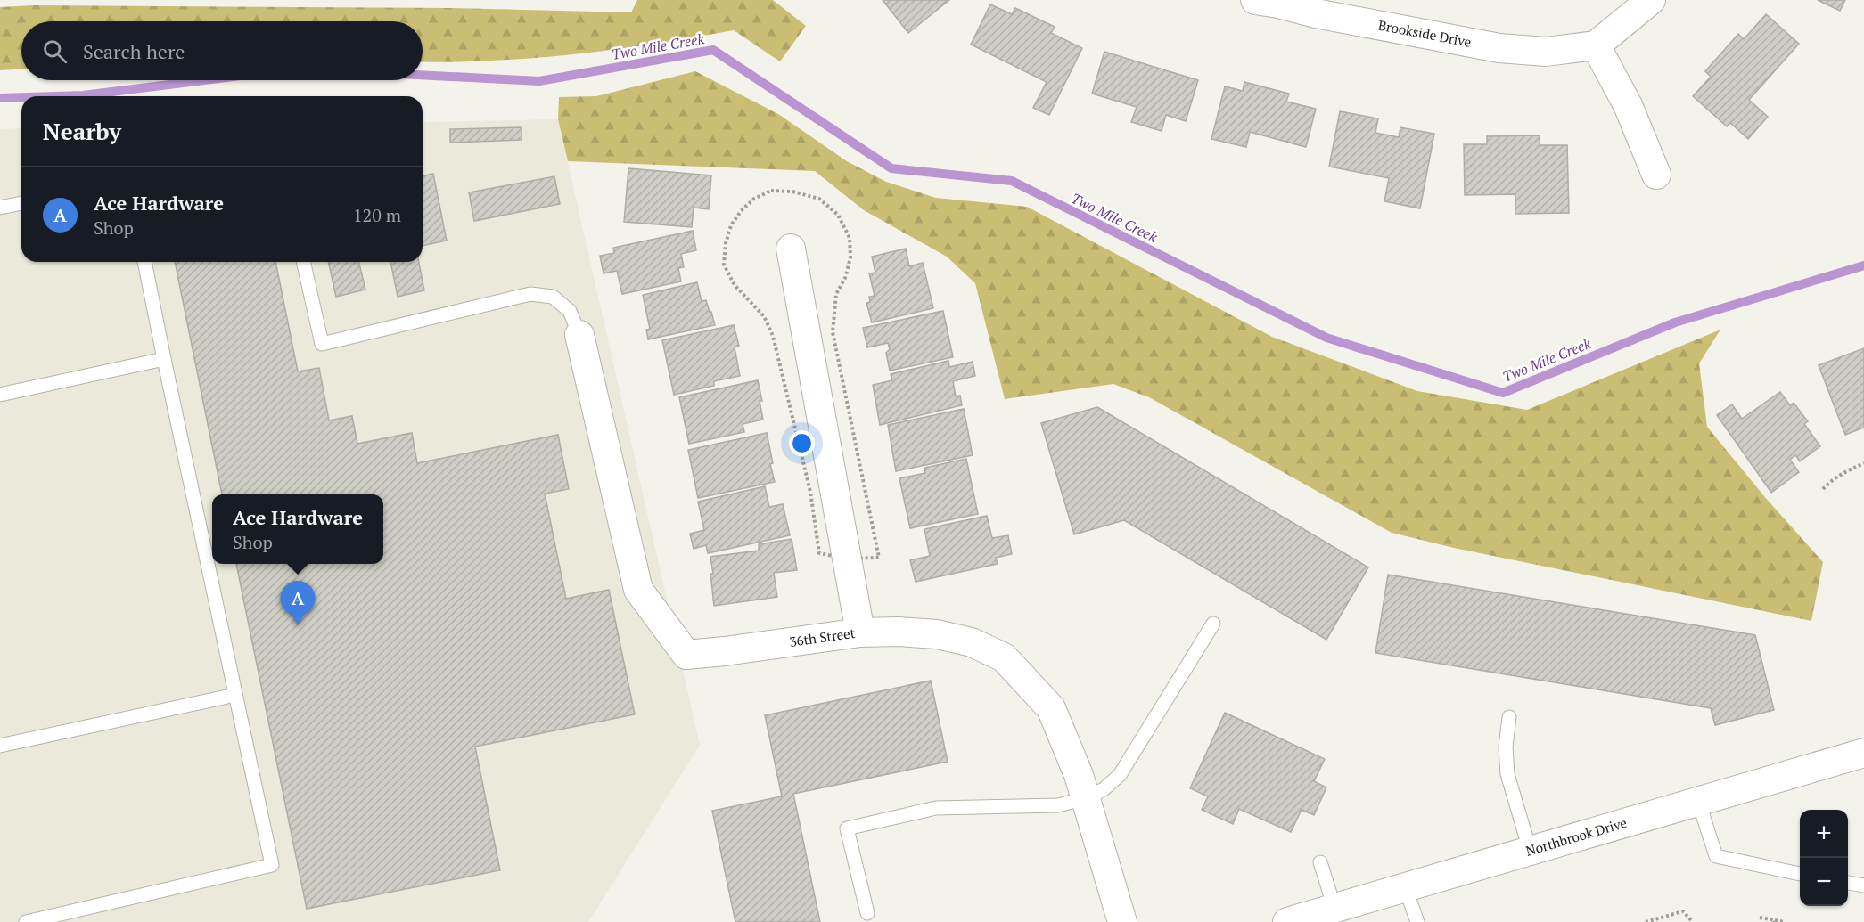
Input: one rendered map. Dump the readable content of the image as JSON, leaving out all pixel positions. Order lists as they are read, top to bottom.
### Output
{
  "streets": {
    "street": ["Brookside Drive", "36th Street", "Northbrook Drive"]
  },
  "water": ["Two Mile Creek"],
  "page": {
    "search": "Search here",
    "heading": "Nearby",
    "list": [
      {
        "mark": "A",
        "name": "Ace Hardware",
        "note": "Shop",
        "value": "120 m"
      }
    ],
    "popup": ["Ace Hardware", "Shop"],
    "pins": "A",
    "map_buttons": ["+", "−"]
  }
}
